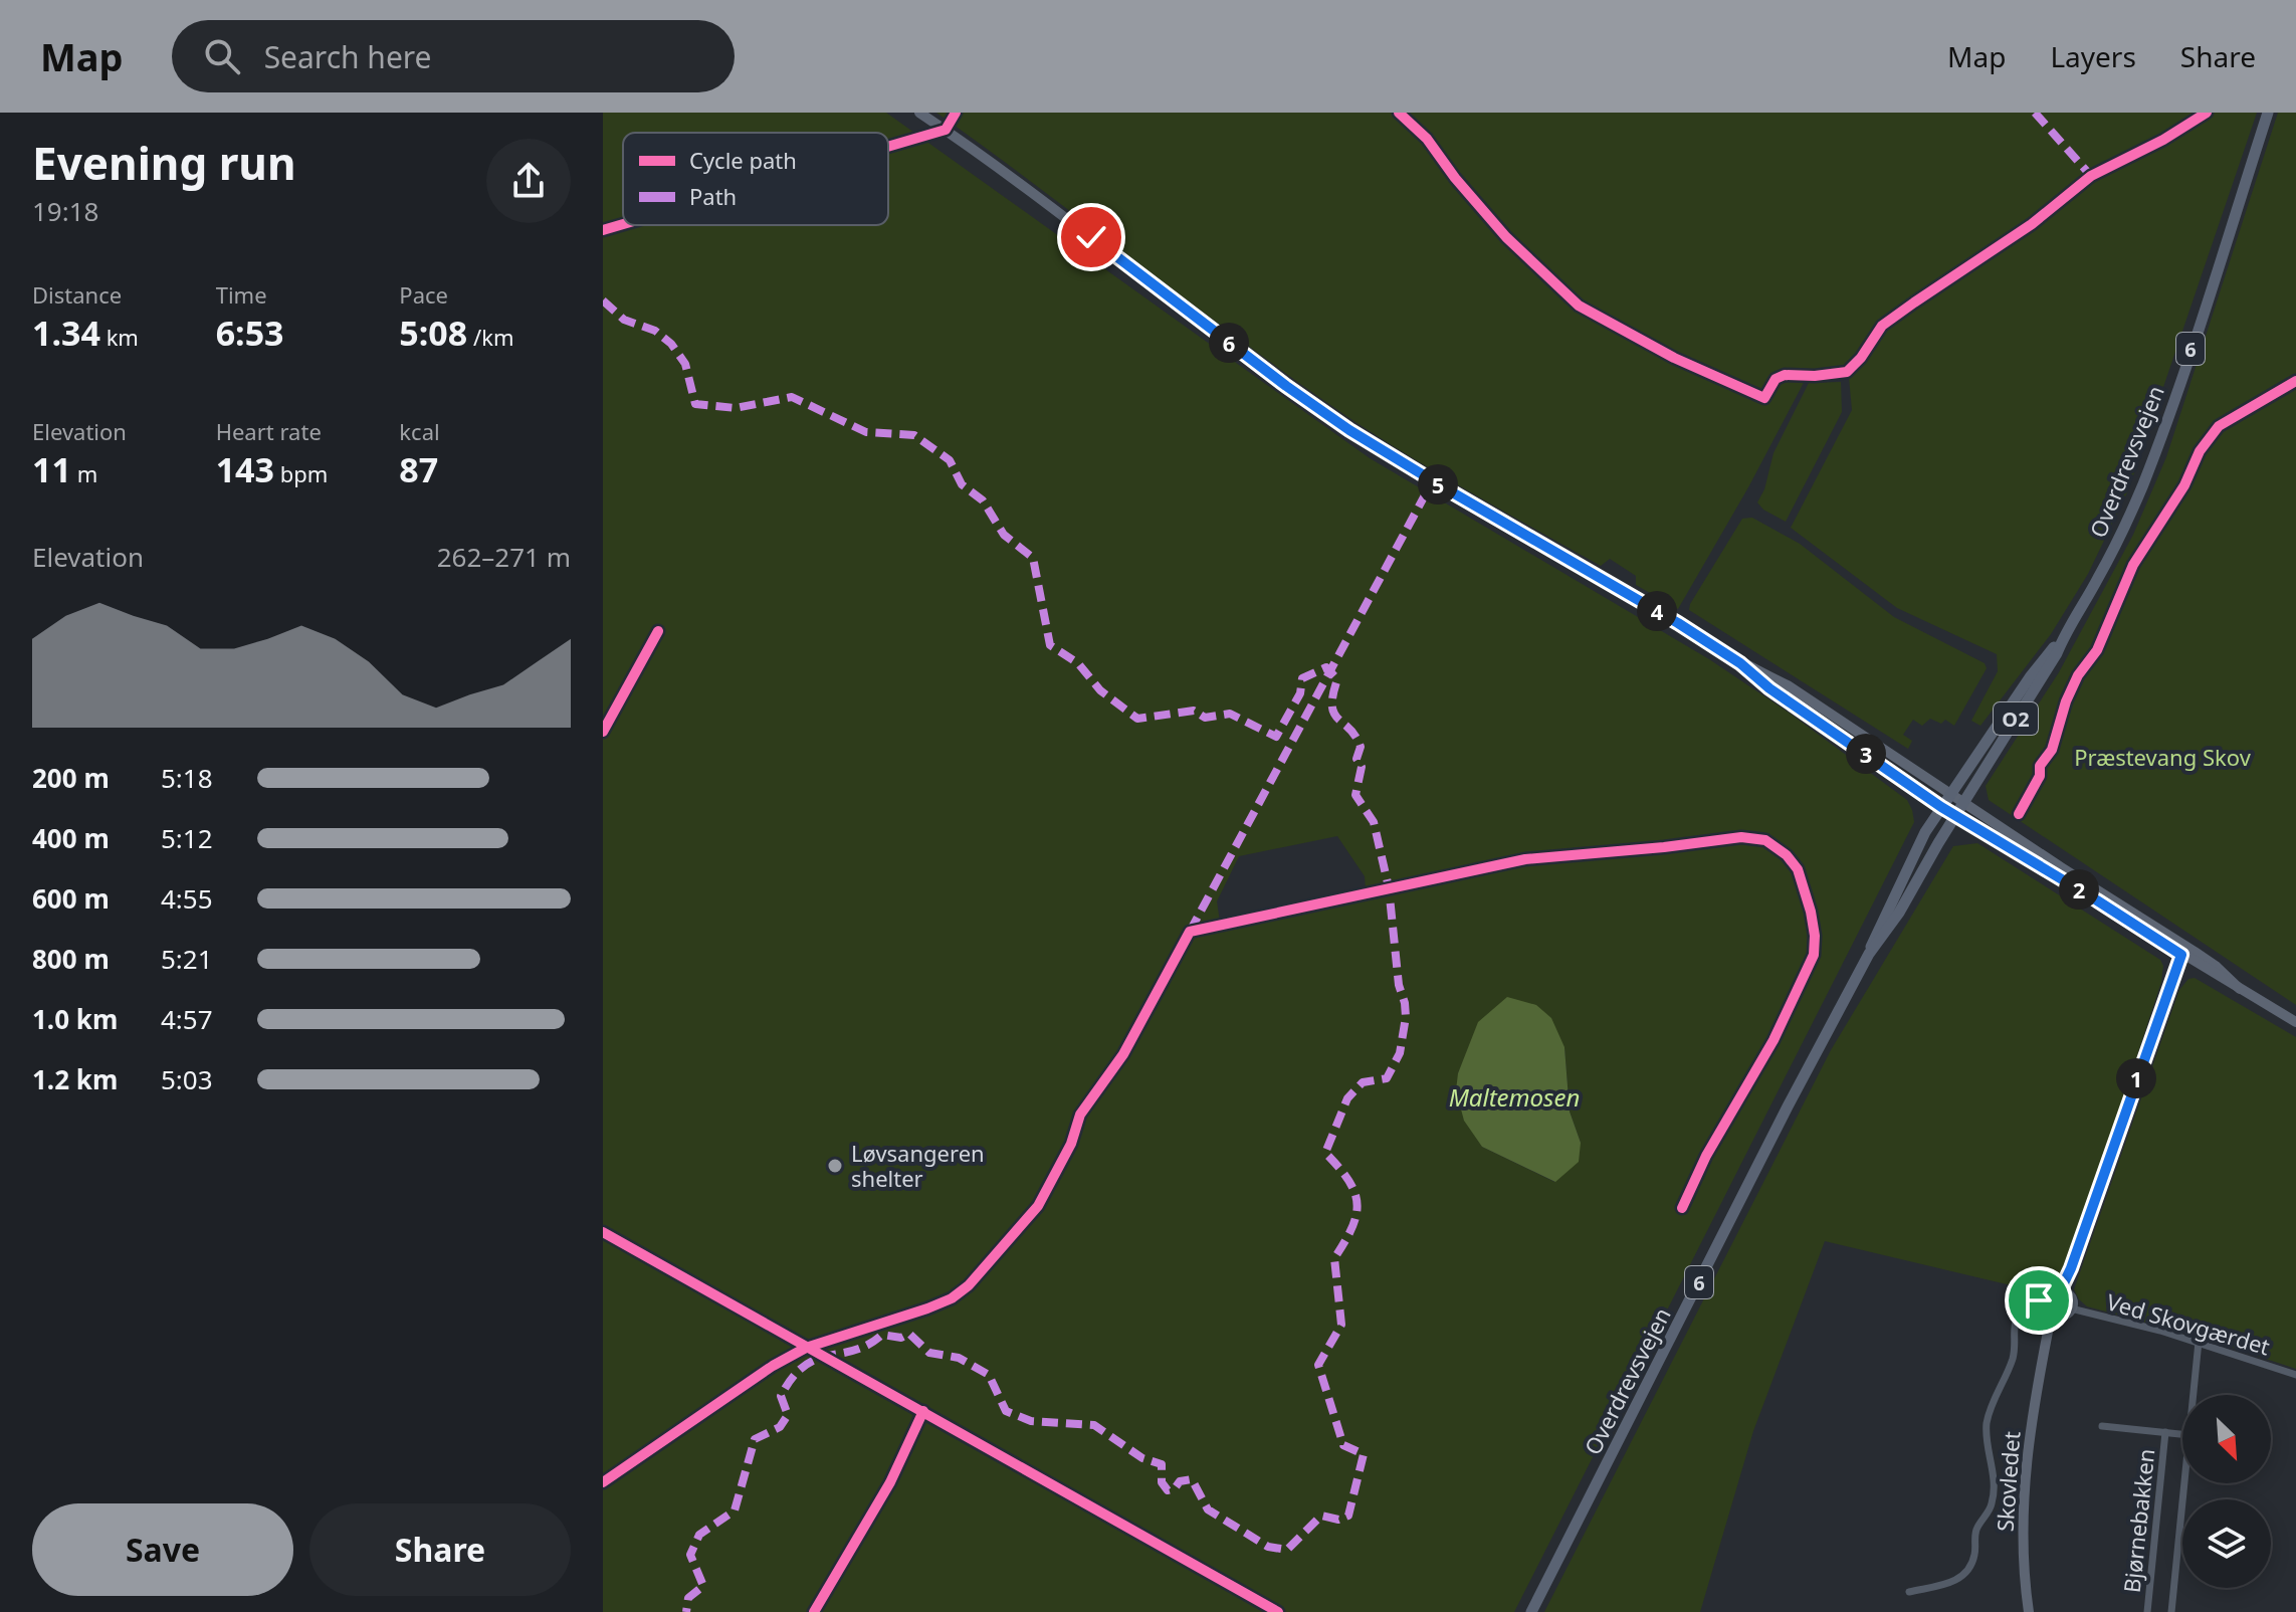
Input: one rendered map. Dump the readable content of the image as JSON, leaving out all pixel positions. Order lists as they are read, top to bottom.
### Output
{
  "streets": {
    "main road": [
      "6",
      "Overdrevsvejen",
      "O2",
      "Skovledet"
    ],
    "street": ["Ved Skovgærdet", "Bjørnebakken"]
  },
  "crossings": [
    ["Ved Skovgærdet", "Skovledet"],
    ["Ved Skovgærdet", "Bjørnebakken"]
  ],
  "water": ["Maltemosen"],
  "parks": ["Præstevang Skov"],
  "places": ["Løvsangeren shelter"],
  "legend": ["Cycle path", "Path"],
  "north": "bottom right",
  "page": {
    "header": "Map",
    "search": "Search here",
    "nav": ["Map", "Layers", "Share"],
    "heading": ["Evening run", "19:18"],
    "stats": [
      ["Distance", "1.34 km"],
      ["Time", "6:53"],
      ["Pace", "5:08 /km"],
      ["Elevation", "11 m"],
      ["Heart rate", "143 bpm"],
      ["kcal", "87"]
    ],
    "pins": [
      "6",
      "5",
      "4",
      "3",
      "2",
      "1"
    ],
    "chart": ["Elevation", "262–271 m"],
    "list": [
      {
        "name": "200 m",
        "note": "5:18"
      },
      {
        "name": "400 m",
        "note": "5:12"
      },
      {
        "name": "600 m",
        "note": "4:55"
      },
      {
        "name": "800 m",
        "note": "5:21"
      },
      {
        "name": "1.0 km",
        "note": "4:57"
      },
      {
        "name": "1.2 km",
        "note": "5:03"
      }
    ],
    "buttons": ["Save", "Share"]
  }
}
